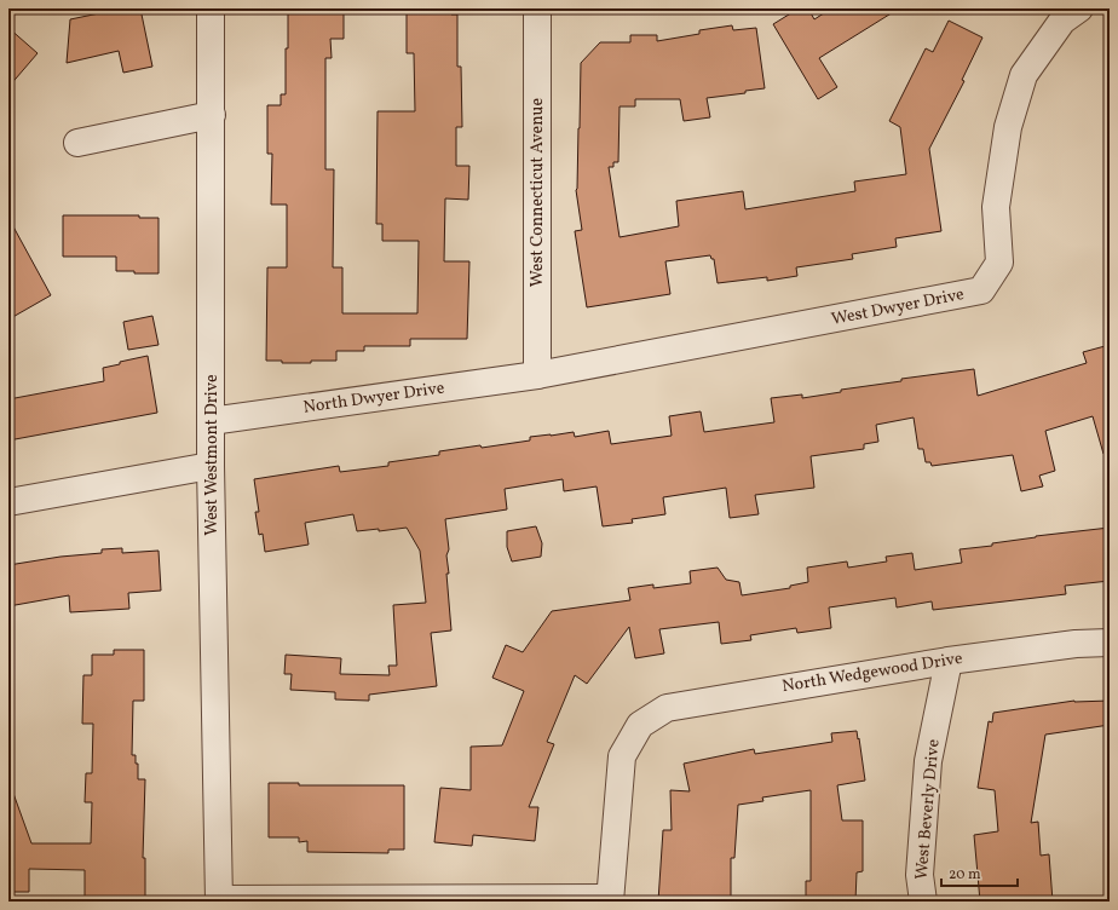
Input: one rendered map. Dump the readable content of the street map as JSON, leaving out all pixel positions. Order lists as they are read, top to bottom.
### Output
{
  "streets": {
    "street": [
      "West Connecticut Avenue",
      "West Dwyer Drive",
      "North Dwyer Drive",
      "West Westmont Drive",
      "North Wedgewood Drive",
      "West Beverly Drive"
    ]
  },
  "crossings": [
    ["West Connecticut Avenue", "West Dwyer Drive"],
    ["West Connecticut Avenue", "North Dwyer Drive"],
    ["West Dwyer Drive", "North Dwyer Drive"],
    ["North Dwyer Drive", "West Westmont Drive"],
    ["North Wedgewood Drive", "West Beverly Drive"]
  ],
  "scale_bar": "20 m"
}
